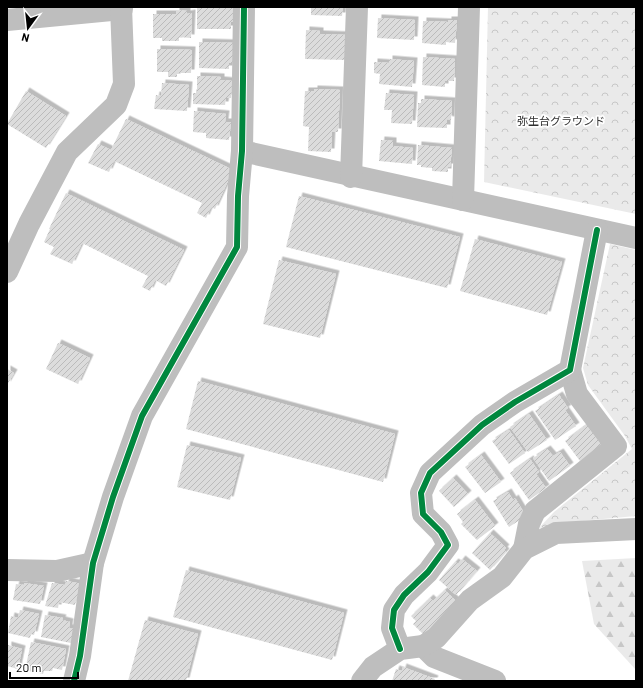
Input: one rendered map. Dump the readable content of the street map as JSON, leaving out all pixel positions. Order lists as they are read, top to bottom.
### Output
{
  "parks": ["弥生台グラウンド"],
  "scale_bar": "20 m",
  "north": "bottom"
}
